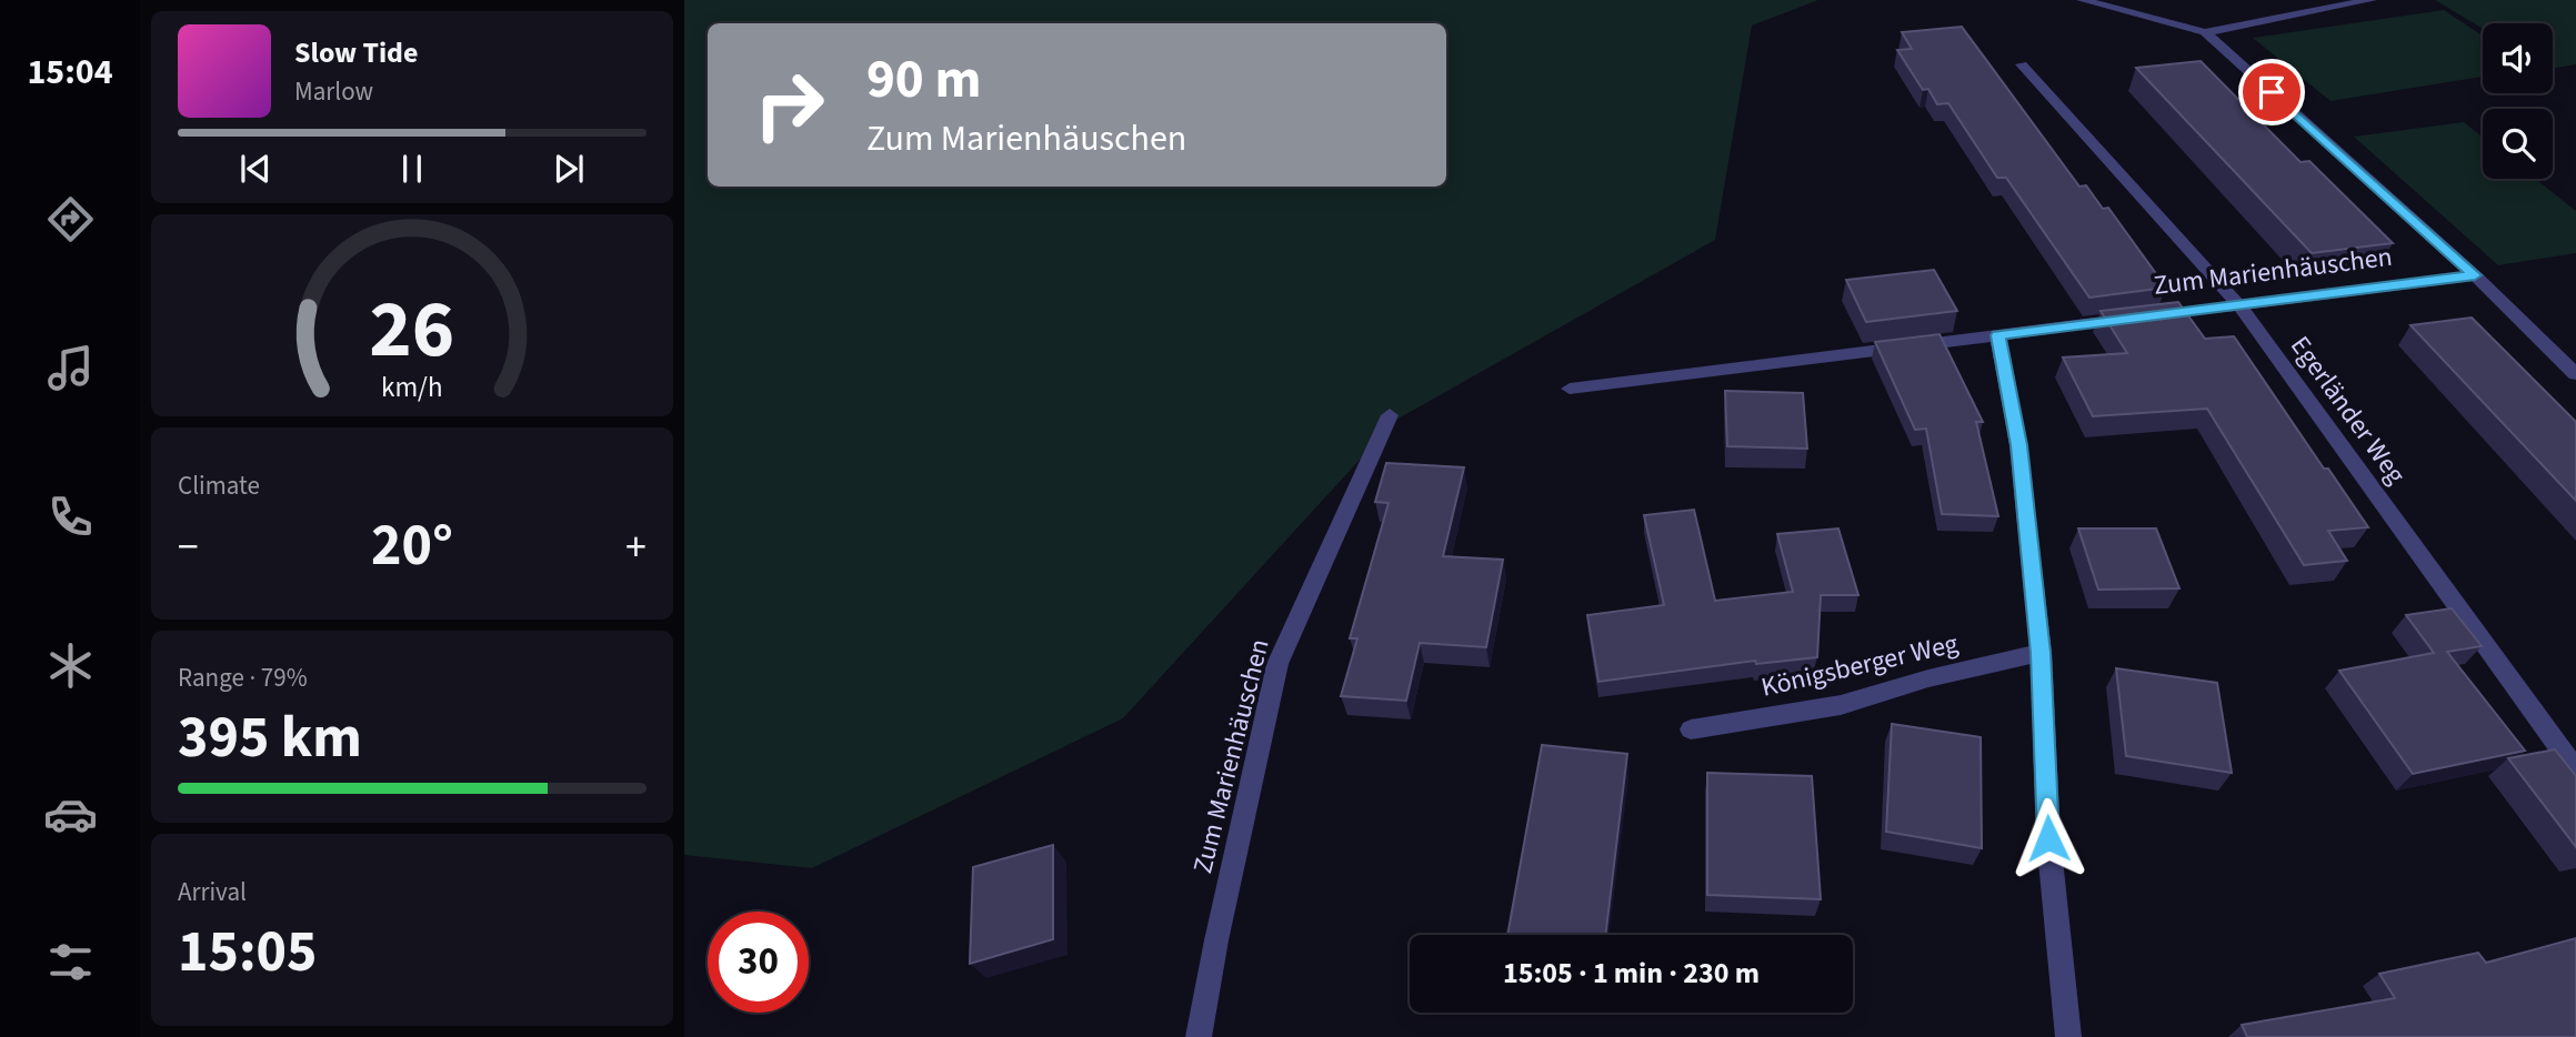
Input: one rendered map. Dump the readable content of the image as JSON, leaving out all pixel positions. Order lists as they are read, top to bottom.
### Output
{
  "streets": {
    "street": ["Zum Marienhäuschen", "Egerländer Weg", "Königsberger Weg"]
  },
  "crossings": [
    ["Zum Marienhäuschen", "Egerländer Weg"]
  ],
  "page": {
    "tabs": "15:04",
    "turn": ["90 m", "Zum Marienhäuschen"],
    "song": ["Slow Tide", "Marlow"],
    "tile": [
      "Climate",
      ["Range · 79%", "395 km"],
      ["Arrival", "15:05"]
    ],
    "heat": ["−", "20°", "+"],
    "limit": "30",
    "trip": "15:05 · 1 min · 230 m",
    "gauge": ["26", "km/h"]
  }
}
